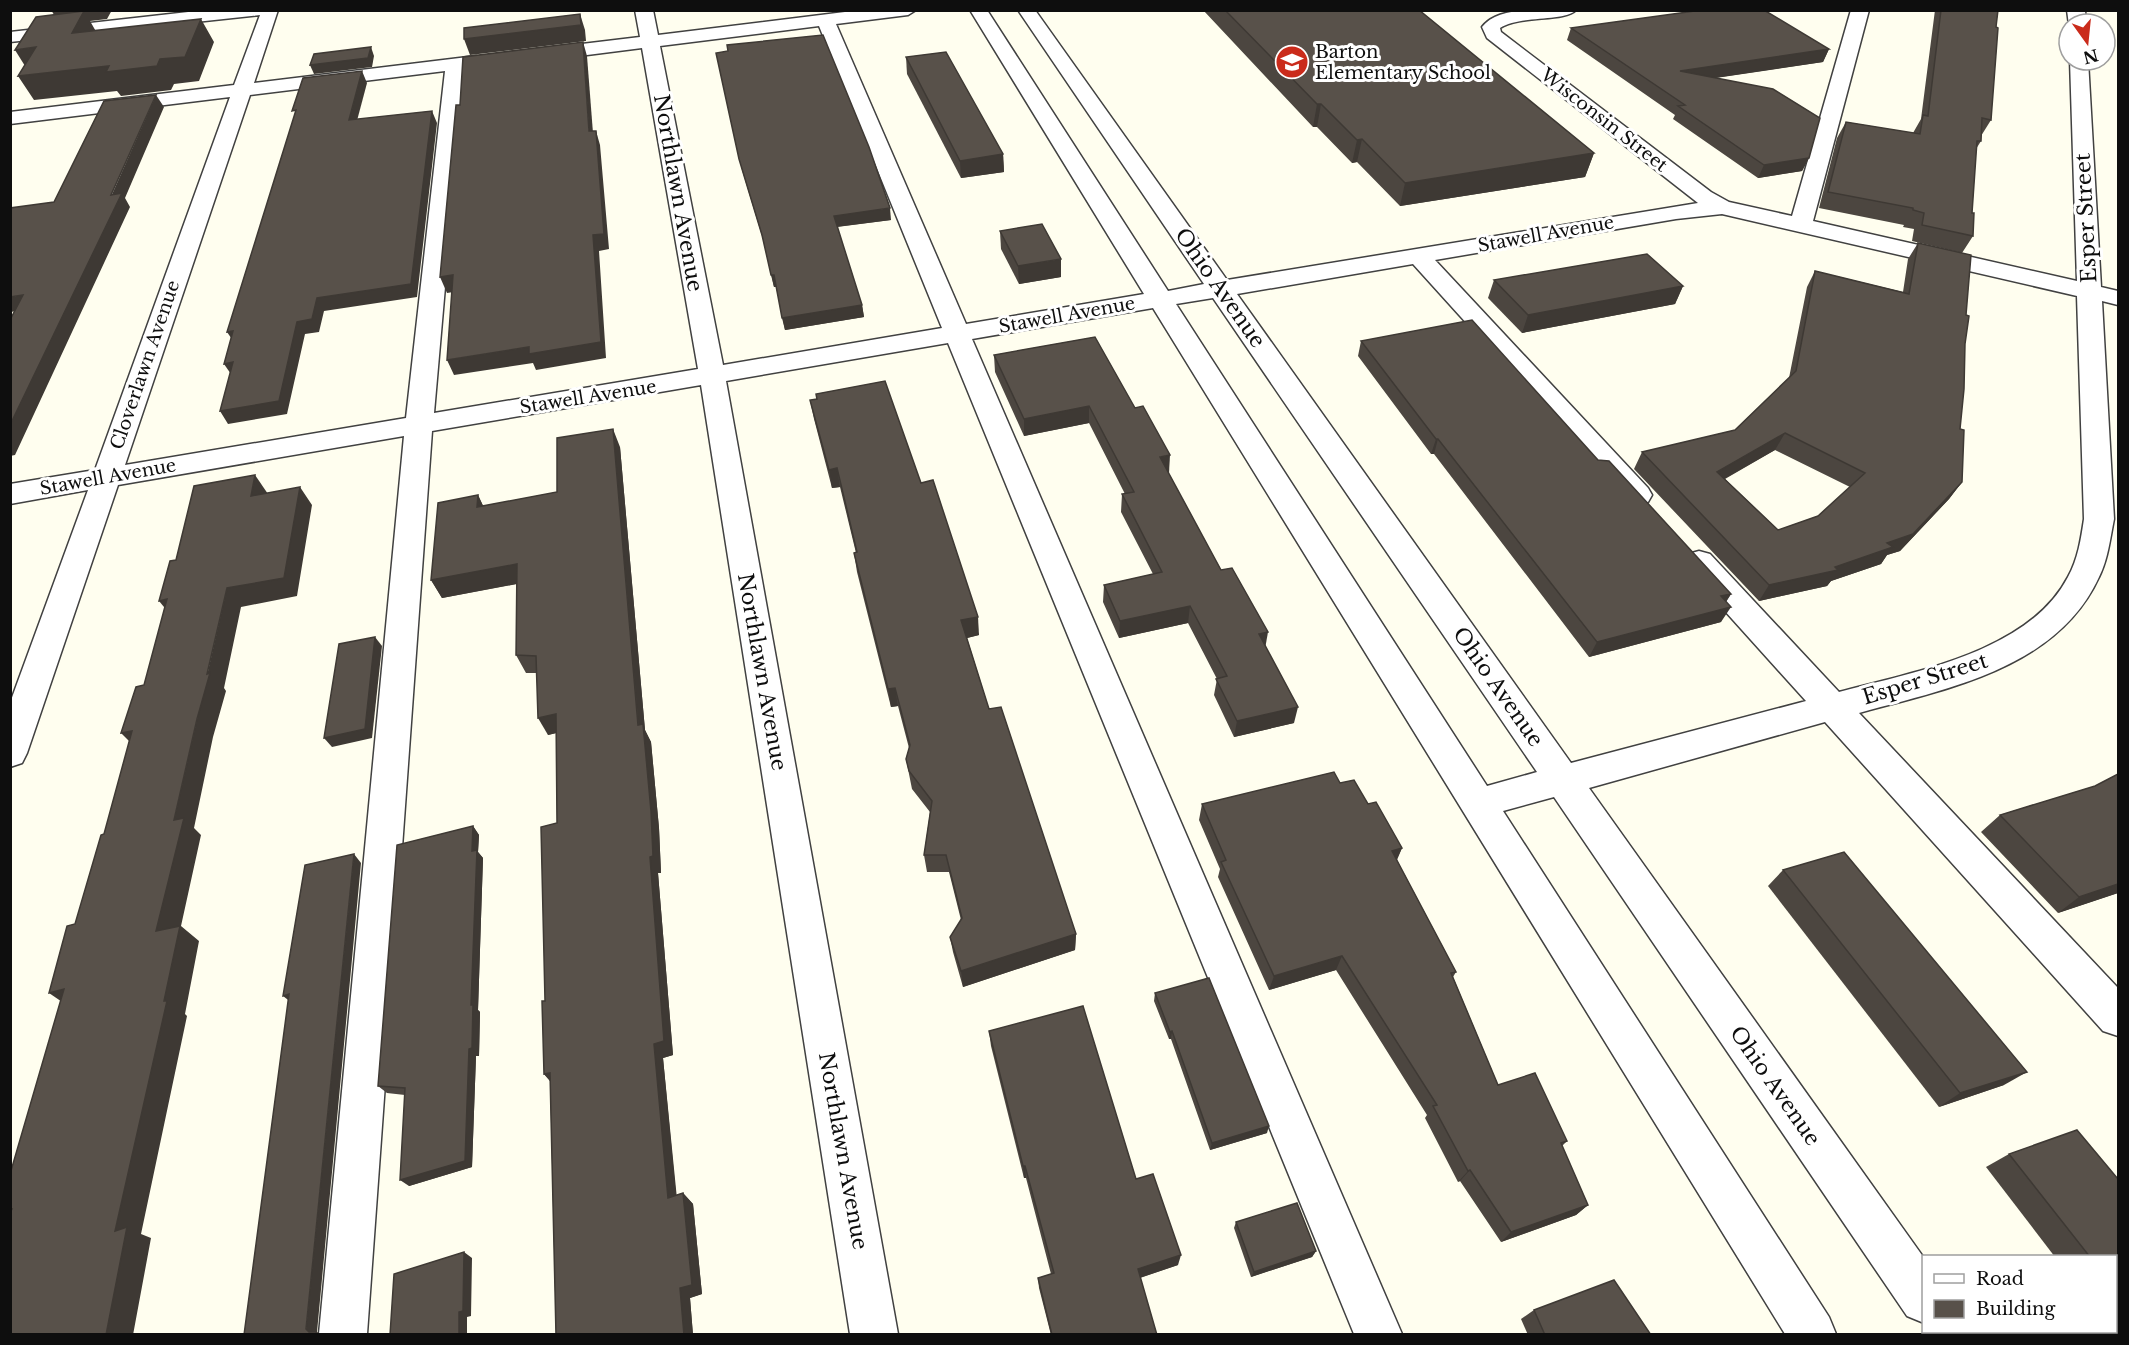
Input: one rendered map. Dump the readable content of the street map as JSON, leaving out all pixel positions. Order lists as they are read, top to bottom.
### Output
{
  "streets": {
    "street": [
      "Wisconsin Street",
      "Northlawn Avenue",
      "Esper Street",
      "Stawell Avenue",
      "Ohio Avenue",
      "Cloverlawn Avenue"
    ]
  },
  "crossings": [
    ["Wisconsin Street", "Stawell Avenue"],
    ["Northlawn Avenue", "Stawell Avenue"],
    ["Esper Street", "Stawell Avenue"],
    ["Esper Street", "Ohio Avenue"],
    ["Stawell Avenue", "Ohio Avenue"],
    ["Stawell Avenue", "Cloverlawn Avenue"]
  ],
  "places": {
    "school or university": ["Barton Elementary School"]
  },
  "legend": ["Road", "Building"],
  "north": "bottom"
}
